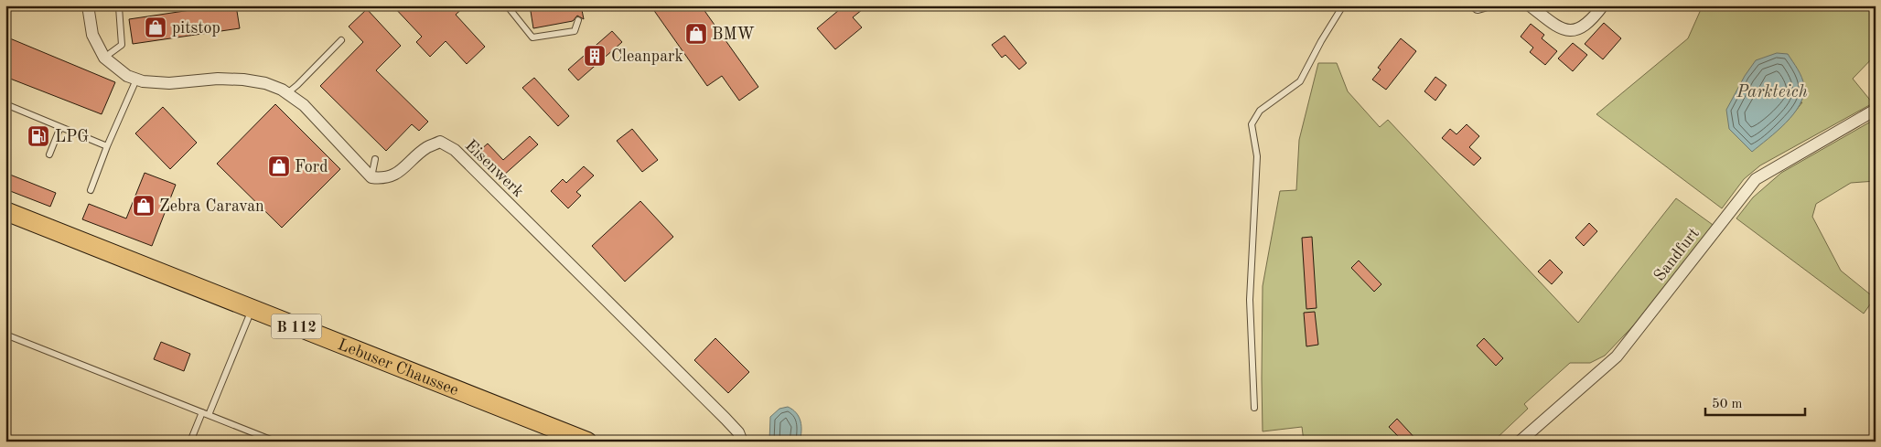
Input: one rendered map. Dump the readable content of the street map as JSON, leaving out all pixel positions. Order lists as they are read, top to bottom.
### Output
{
  "streets": {
    "main road": ["B 112", "Lebuser Chaussee"],
    "street": ["Eisenwerk", "Sandfurt"]
  },
  "water": ["Parkteich"],
  "places": {
    "shop": [
      "pitstop",
      "BMW",
      "Ford",
      "Zebra Caravan"
    ],
    "building": ["Cleanpark"],
    "fuel station": ["LPG"]
  },
  "scale_bar": "50 m"
}
